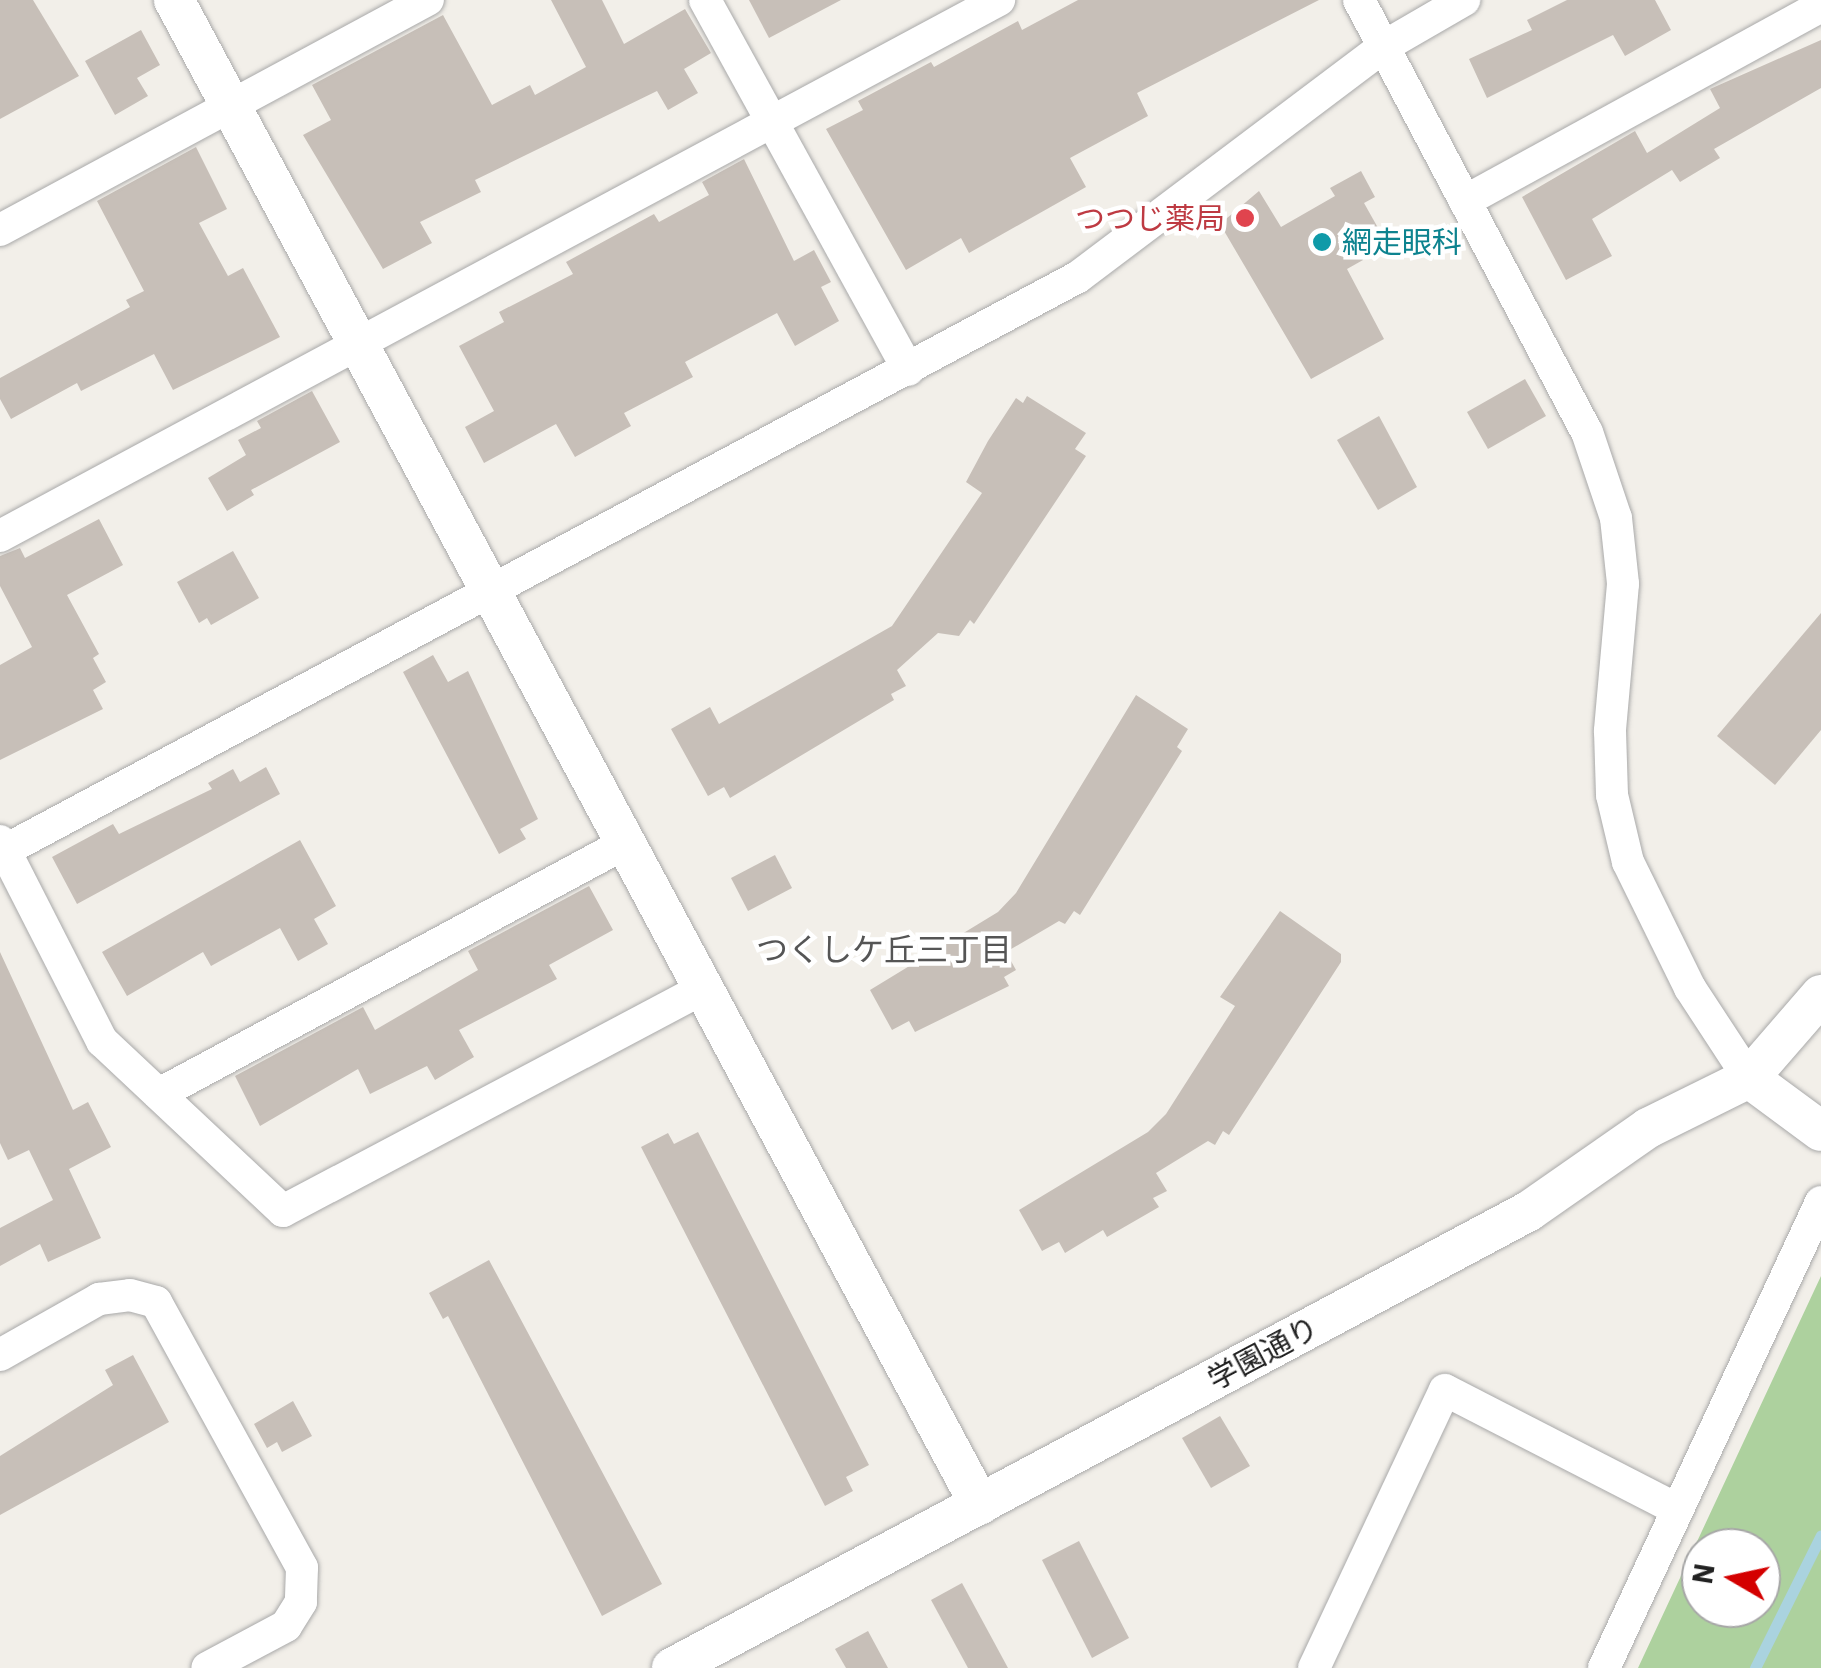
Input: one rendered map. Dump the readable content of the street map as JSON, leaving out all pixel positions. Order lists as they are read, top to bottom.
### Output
{
  "streets": {
    "street": ["学園通り"]
  },
  "districts": ["つくしケ丘三丁目"],
  "places": ["つつじ薬局", "網走眼科"],
  "north": "left"
}
